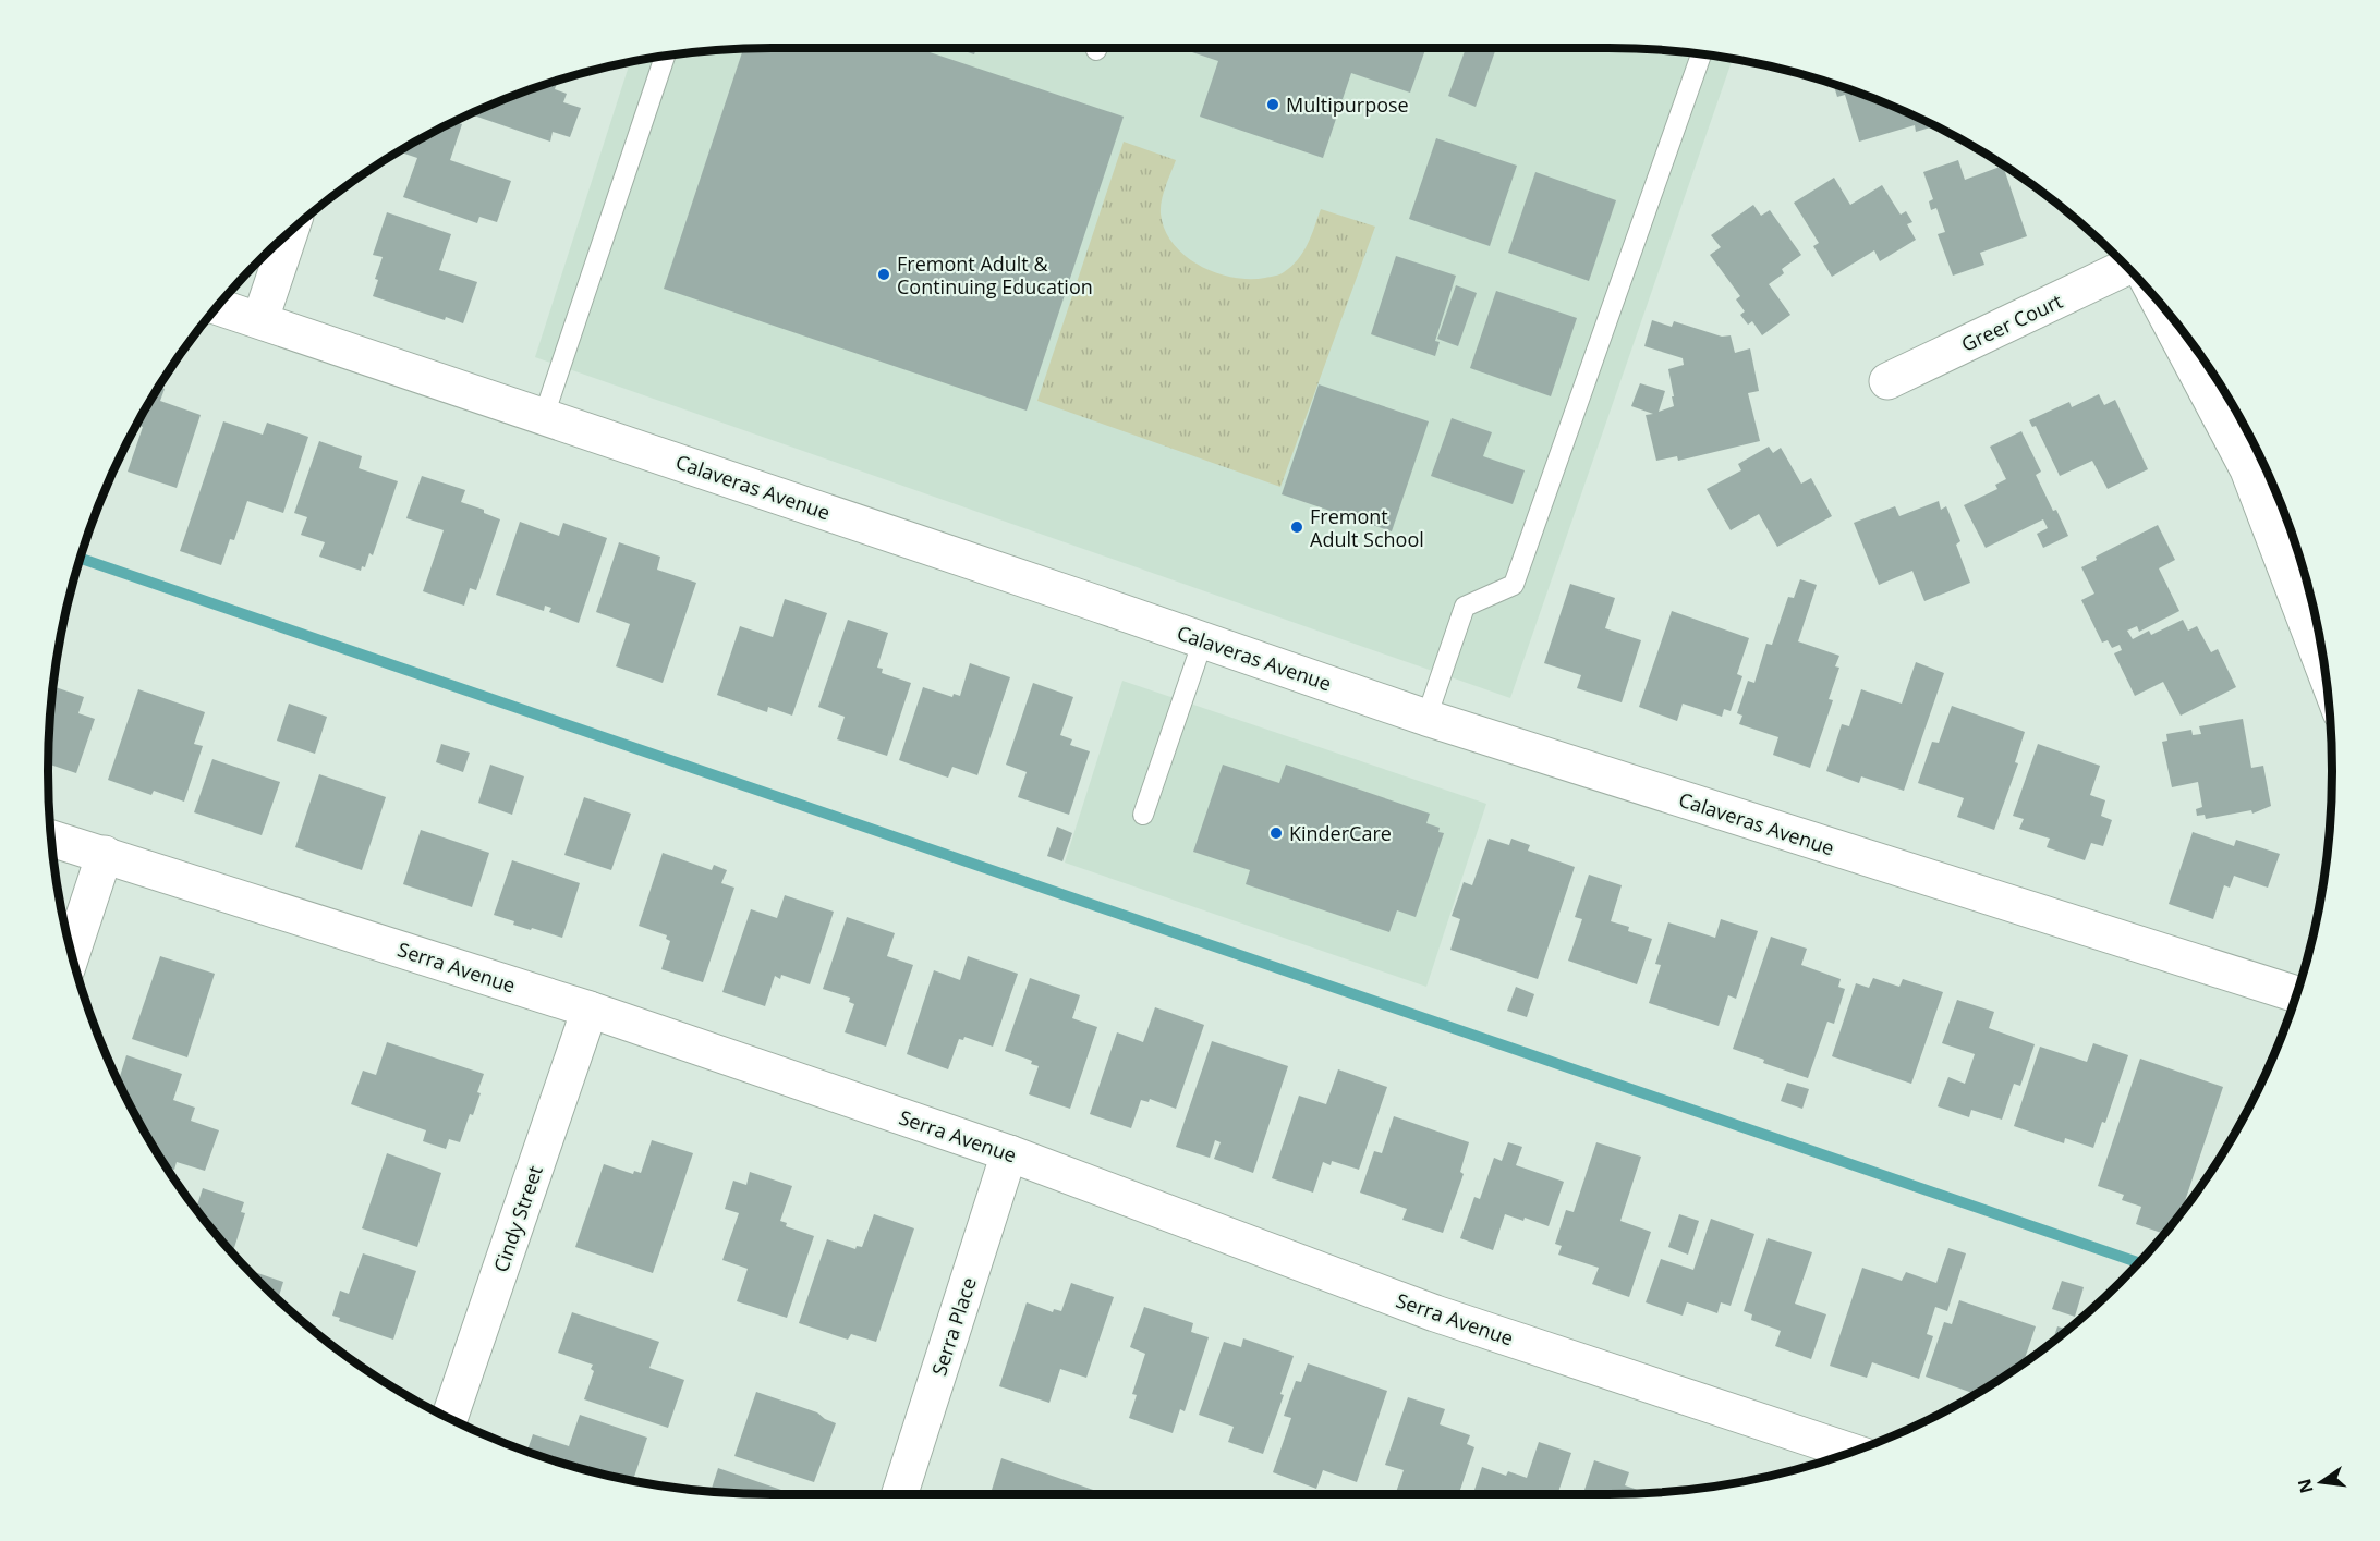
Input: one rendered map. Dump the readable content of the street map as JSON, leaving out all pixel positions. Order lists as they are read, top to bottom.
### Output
{
  "streets": {
    "street": [
      "Greer Court",
      "Calaveras Avenue",
      "Serra Avenue",
      "Cindy Street",
      "Serra Place"
    ]
  },
  "crossings": [
    ["Serra Avenue", "Cindy Street"],
    ["Serra Avenue", "Serra Place"]
  ],
  "places": [
    "Multipurpose",
    "Fremont Adult & Continuing Education",
    "Fremont Adult School",
    "KinderCare"
  ],
  "north": "left"
}
